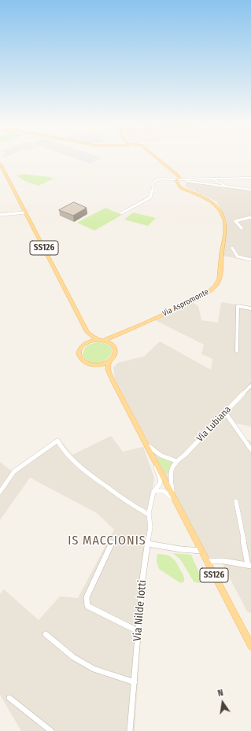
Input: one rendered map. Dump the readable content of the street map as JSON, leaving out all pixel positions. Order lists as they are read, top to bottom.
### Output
{
  "streets": {
    "main road": ["SS126", "Via Aspromonte"],
    "street": ["Via Lubiana", "Via Nilde Iotti"]
  },
  "crossings": [
    ["SS126", "Via Aspromonte"],
    ["SS126", "Via Lubiana"],
    ["SS126", "Via Nilde Iotti"]
  ],
  "districts": ["IS MACCIONIS"],
  "north": "top"
}
